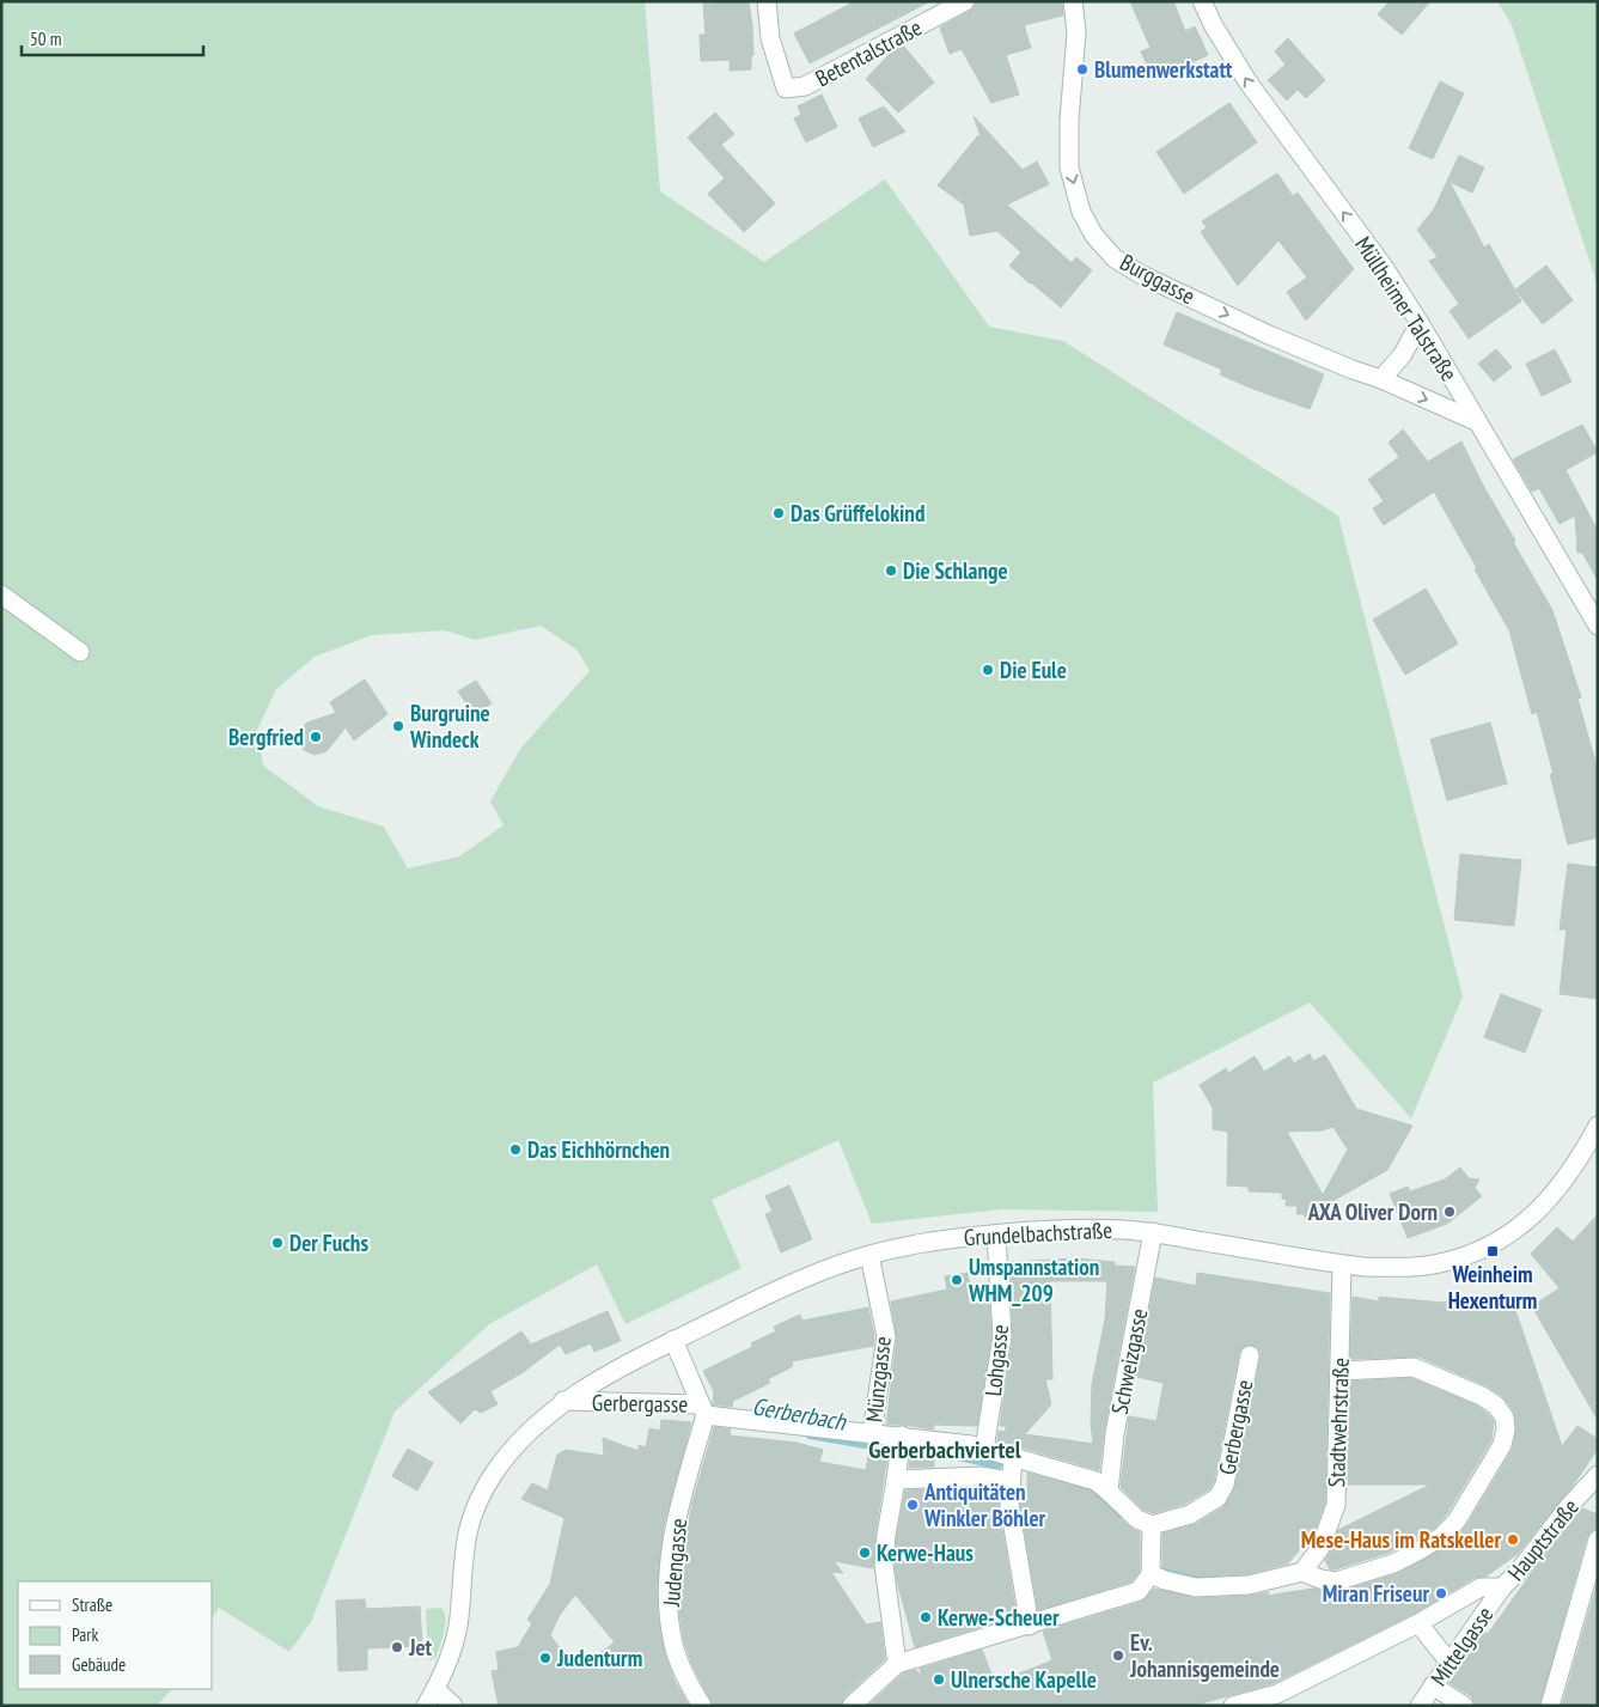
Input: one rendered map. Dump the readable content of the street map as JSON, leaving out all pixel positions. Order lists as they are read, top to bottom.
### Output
{
  "streets": {
    "street": [
      "Betentalstraße",
      "Burggasse",
      "Müllheimer Talstraße",
      "Grundelbachstraße",
      "Lohgasse",
      "Schweizgasse",
      "Münzgasse",
      "Gerbergasse",
      "Stadtwehrstraße",
      "Hauptstraße",
      "Judengasse",
      "Mittelgasse"
    ]
  },
  "crossings": [
    ["Burggasse", "Müllheimer Talstraße"],
    ["Grundelbachstraße", "Lohgasse"],
    ["Grundelbachstraße", "Schweizgasse"],
    ["Grundelbachstraße", "Münzgasse"],
    ["Grundelbachstraße", "Gerbergasse"],
    ["Grundelbachstraße", "Stadtwehrstraße"],
    ["Lohgasse", "Gerbergasse"],
    ["Schweizgasse", "Gerbergasse"],
    ["Münzgasse", "Gerbergasse"],
    ["Gerbergasse", "Judengasse"],
    ["Hauptstraße", "Mittelgasse"]
  ],
  "one_way": ["Burggasse", "Müllheimer Talstraße"],
  "districts": ["Gerberbachviertel"],
  "water": ["Gerberbach"],
  "places": {
    "other": [
      "Blumenwerkstatt",
      "Das Grüffelokind",
      "Die Schlange",
      "Die Eule",
      "Burgruine Windeck",
      "Bergfried",
      "Das Eichhörnchen",
      "AXA Oliver Dorn",
      "Der Fuchs",
      "Umspannstation WHM_209",
      "Antiquitäten Winkler Böhler",
      "Mese-Haus im Ratskeller",
      "Kerwe-Haus",
      "Miran Friseur",
      "Kerwe-Scheuer",
      "Jet",
      "Ev. Johannisgemeinde",
      "Judenturm",
      "Ulnersche Kapelle"
    ],
    "transit": ["Weinheim Hexenturm"]
  },
  "legend": ["Straße", "Park", "Gebäude"],
  "scale_bar": "50 m"
}
